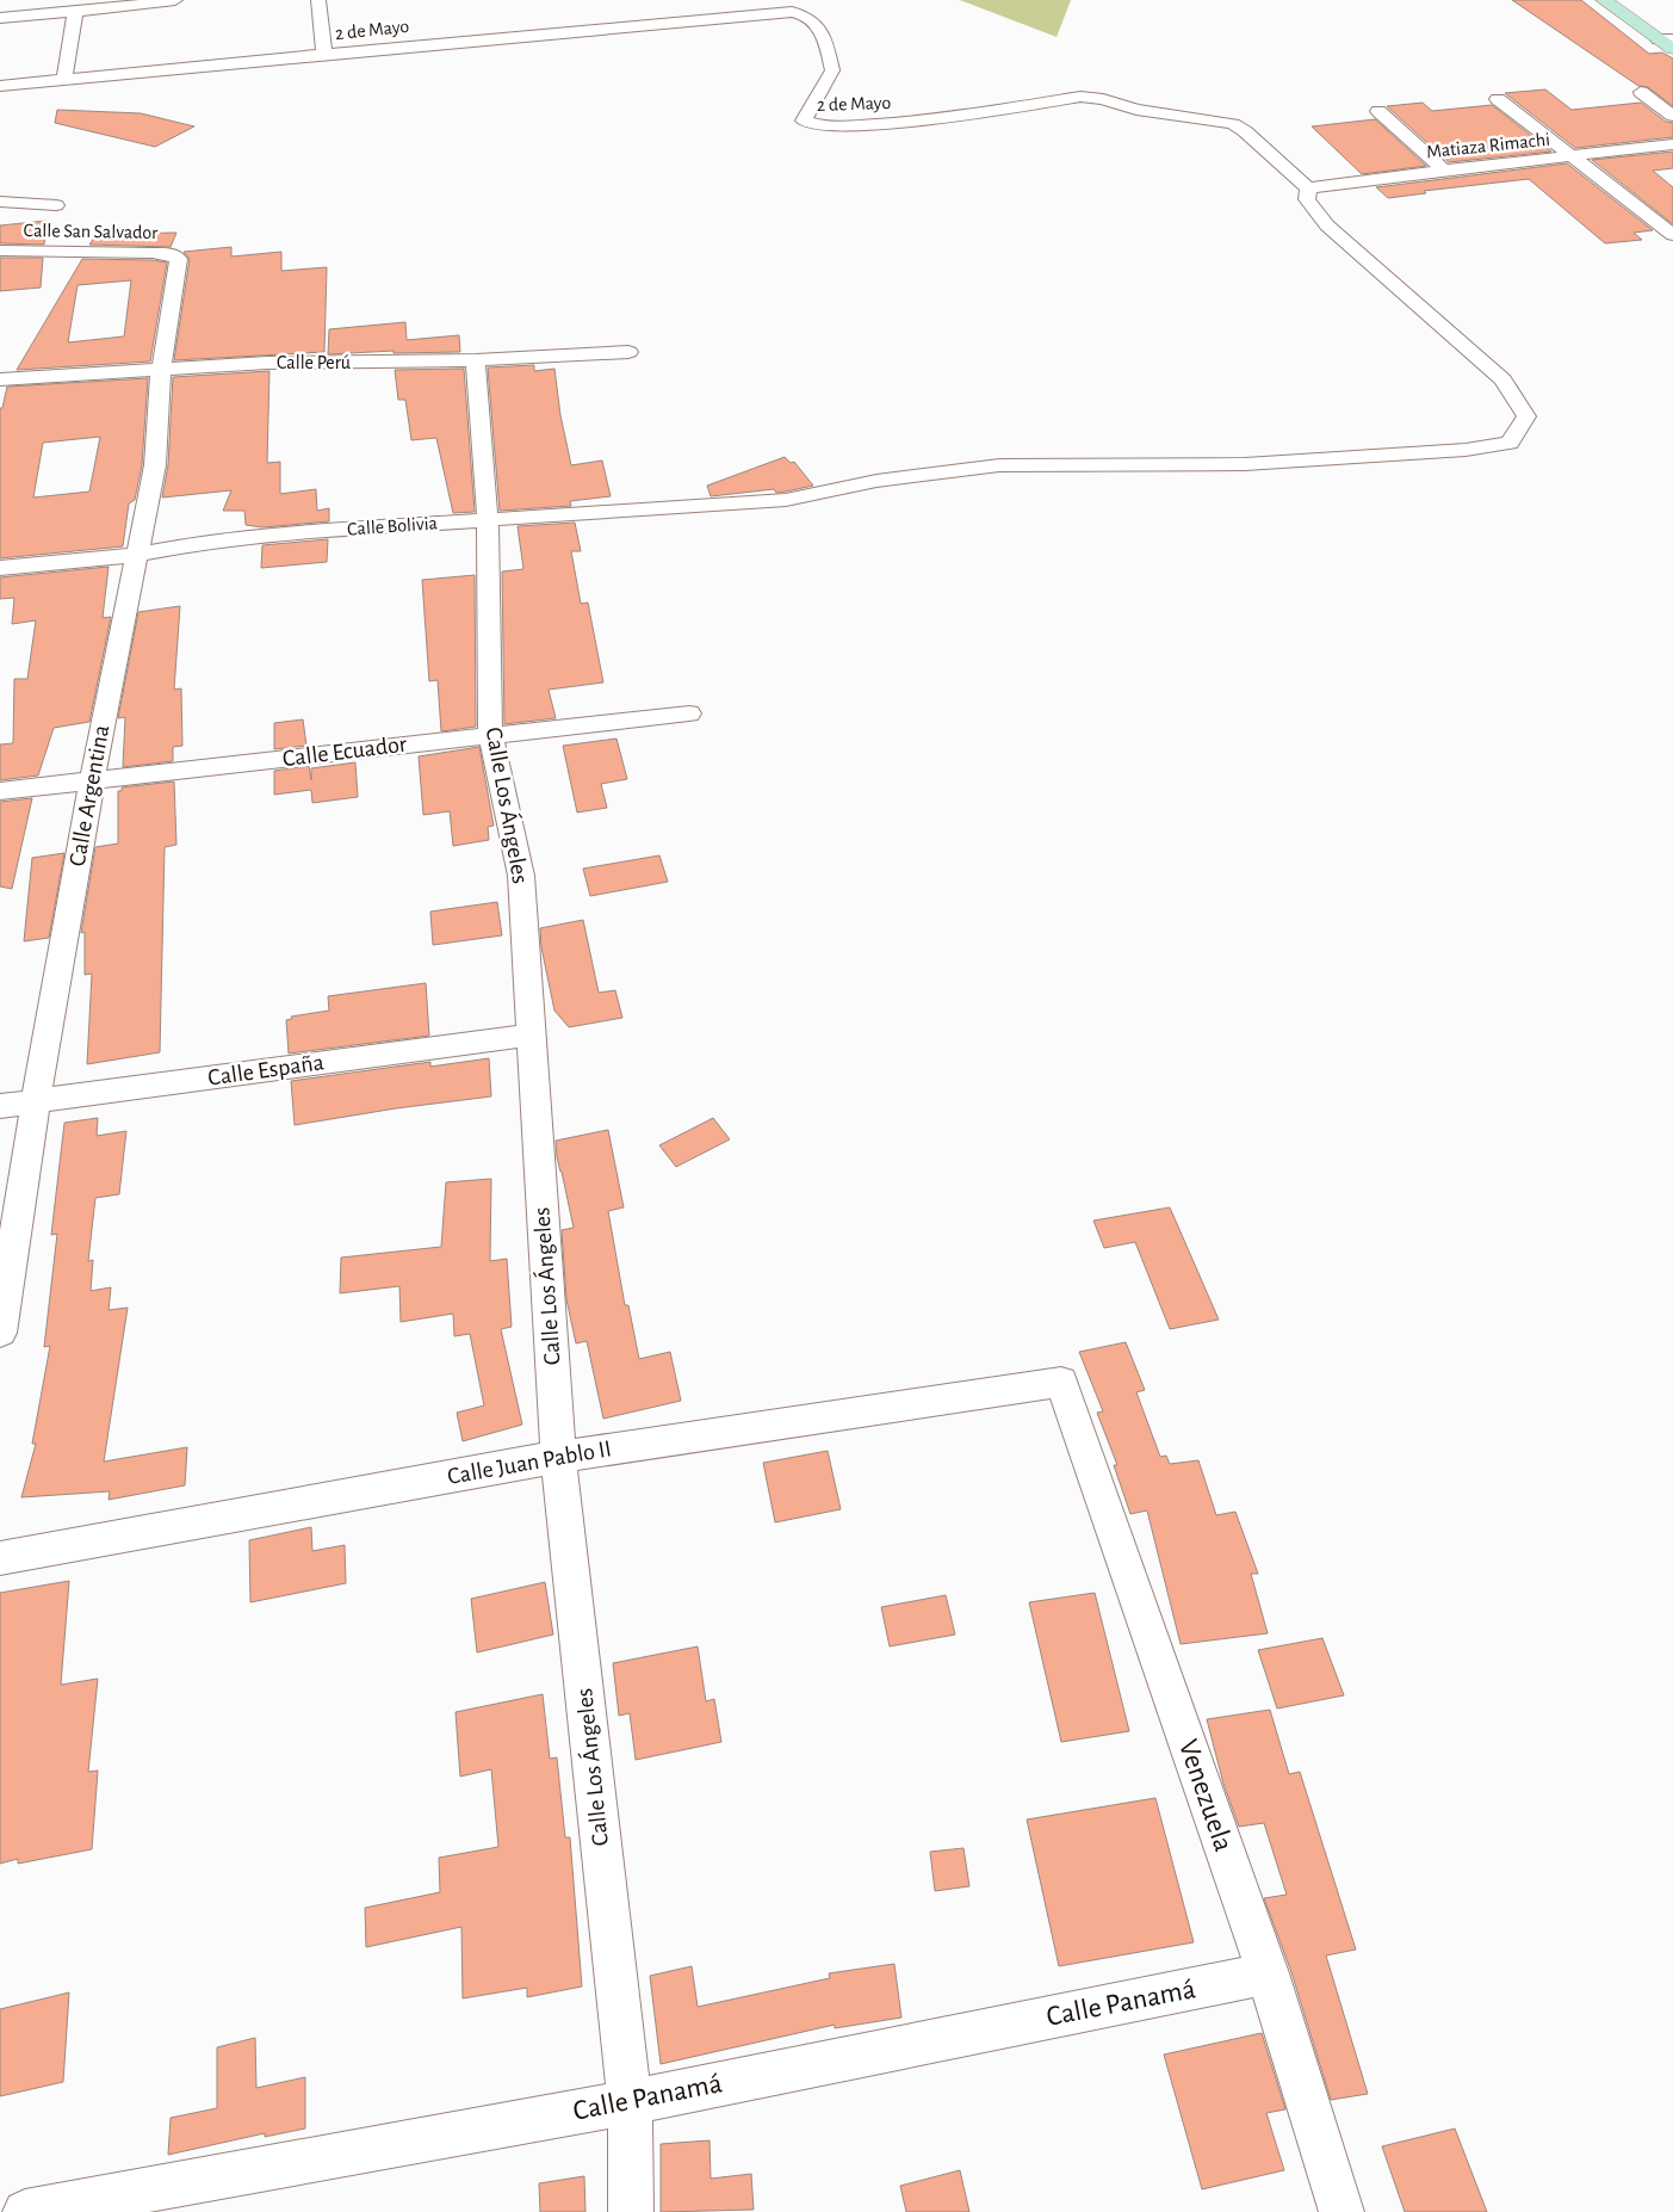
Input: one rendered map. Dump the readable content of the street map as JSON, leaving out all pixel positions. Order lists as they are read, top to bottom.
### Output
{
  "streets": {
    "street": [
      "2 de Mayo",
      "Matiaza Rimachi",
      "Calle San Salvador",
      "Calle Perú",
      "Calle Bolivia",
      "Calle Ecuador",
      "Calle Argentina",
      "Calle Los Ángeles",
      "Calle España",
      "Calle Juan Pablo II",
      "Venezuela",
      "Calle Panamá"
    ]
  },
  "crossings": [
    ["2 de Mayo", "Matiaza Rimachi"],
    ["2 de Mayo", "Calle Bolivia"],
    ["Matiaza Rimachi", "Calle Bolivia"],
    ["Calle San Salvador", "Calle Argentina"],
    ["Calle Perú", "Calle Argentina"],
    ["Calle Perú", "Calle Los Ángeles"],
    ["Calle Bolivia", "Calle Argentina"],
    ["Calle Bolivia", "Calle Los Ángeles"],
    ["Calle Ecuador", "Calle Argentina"],
    ["Calle Ecuador", "Calle Los Ángeles"],
    ["Calle Argentina", "Calle España"],
    ["Calle Los Ángeles", "Calle España"],
    ["Calle Los Ángeles", "Calle Juan Pablo II"],
    ["Calle Los Ángeles", "Calle Panamá"],
    ["Calle Juan Pablo II", "Venezuela"],
    ["Venezuela", "Calle Panamá"]
  ]
}
